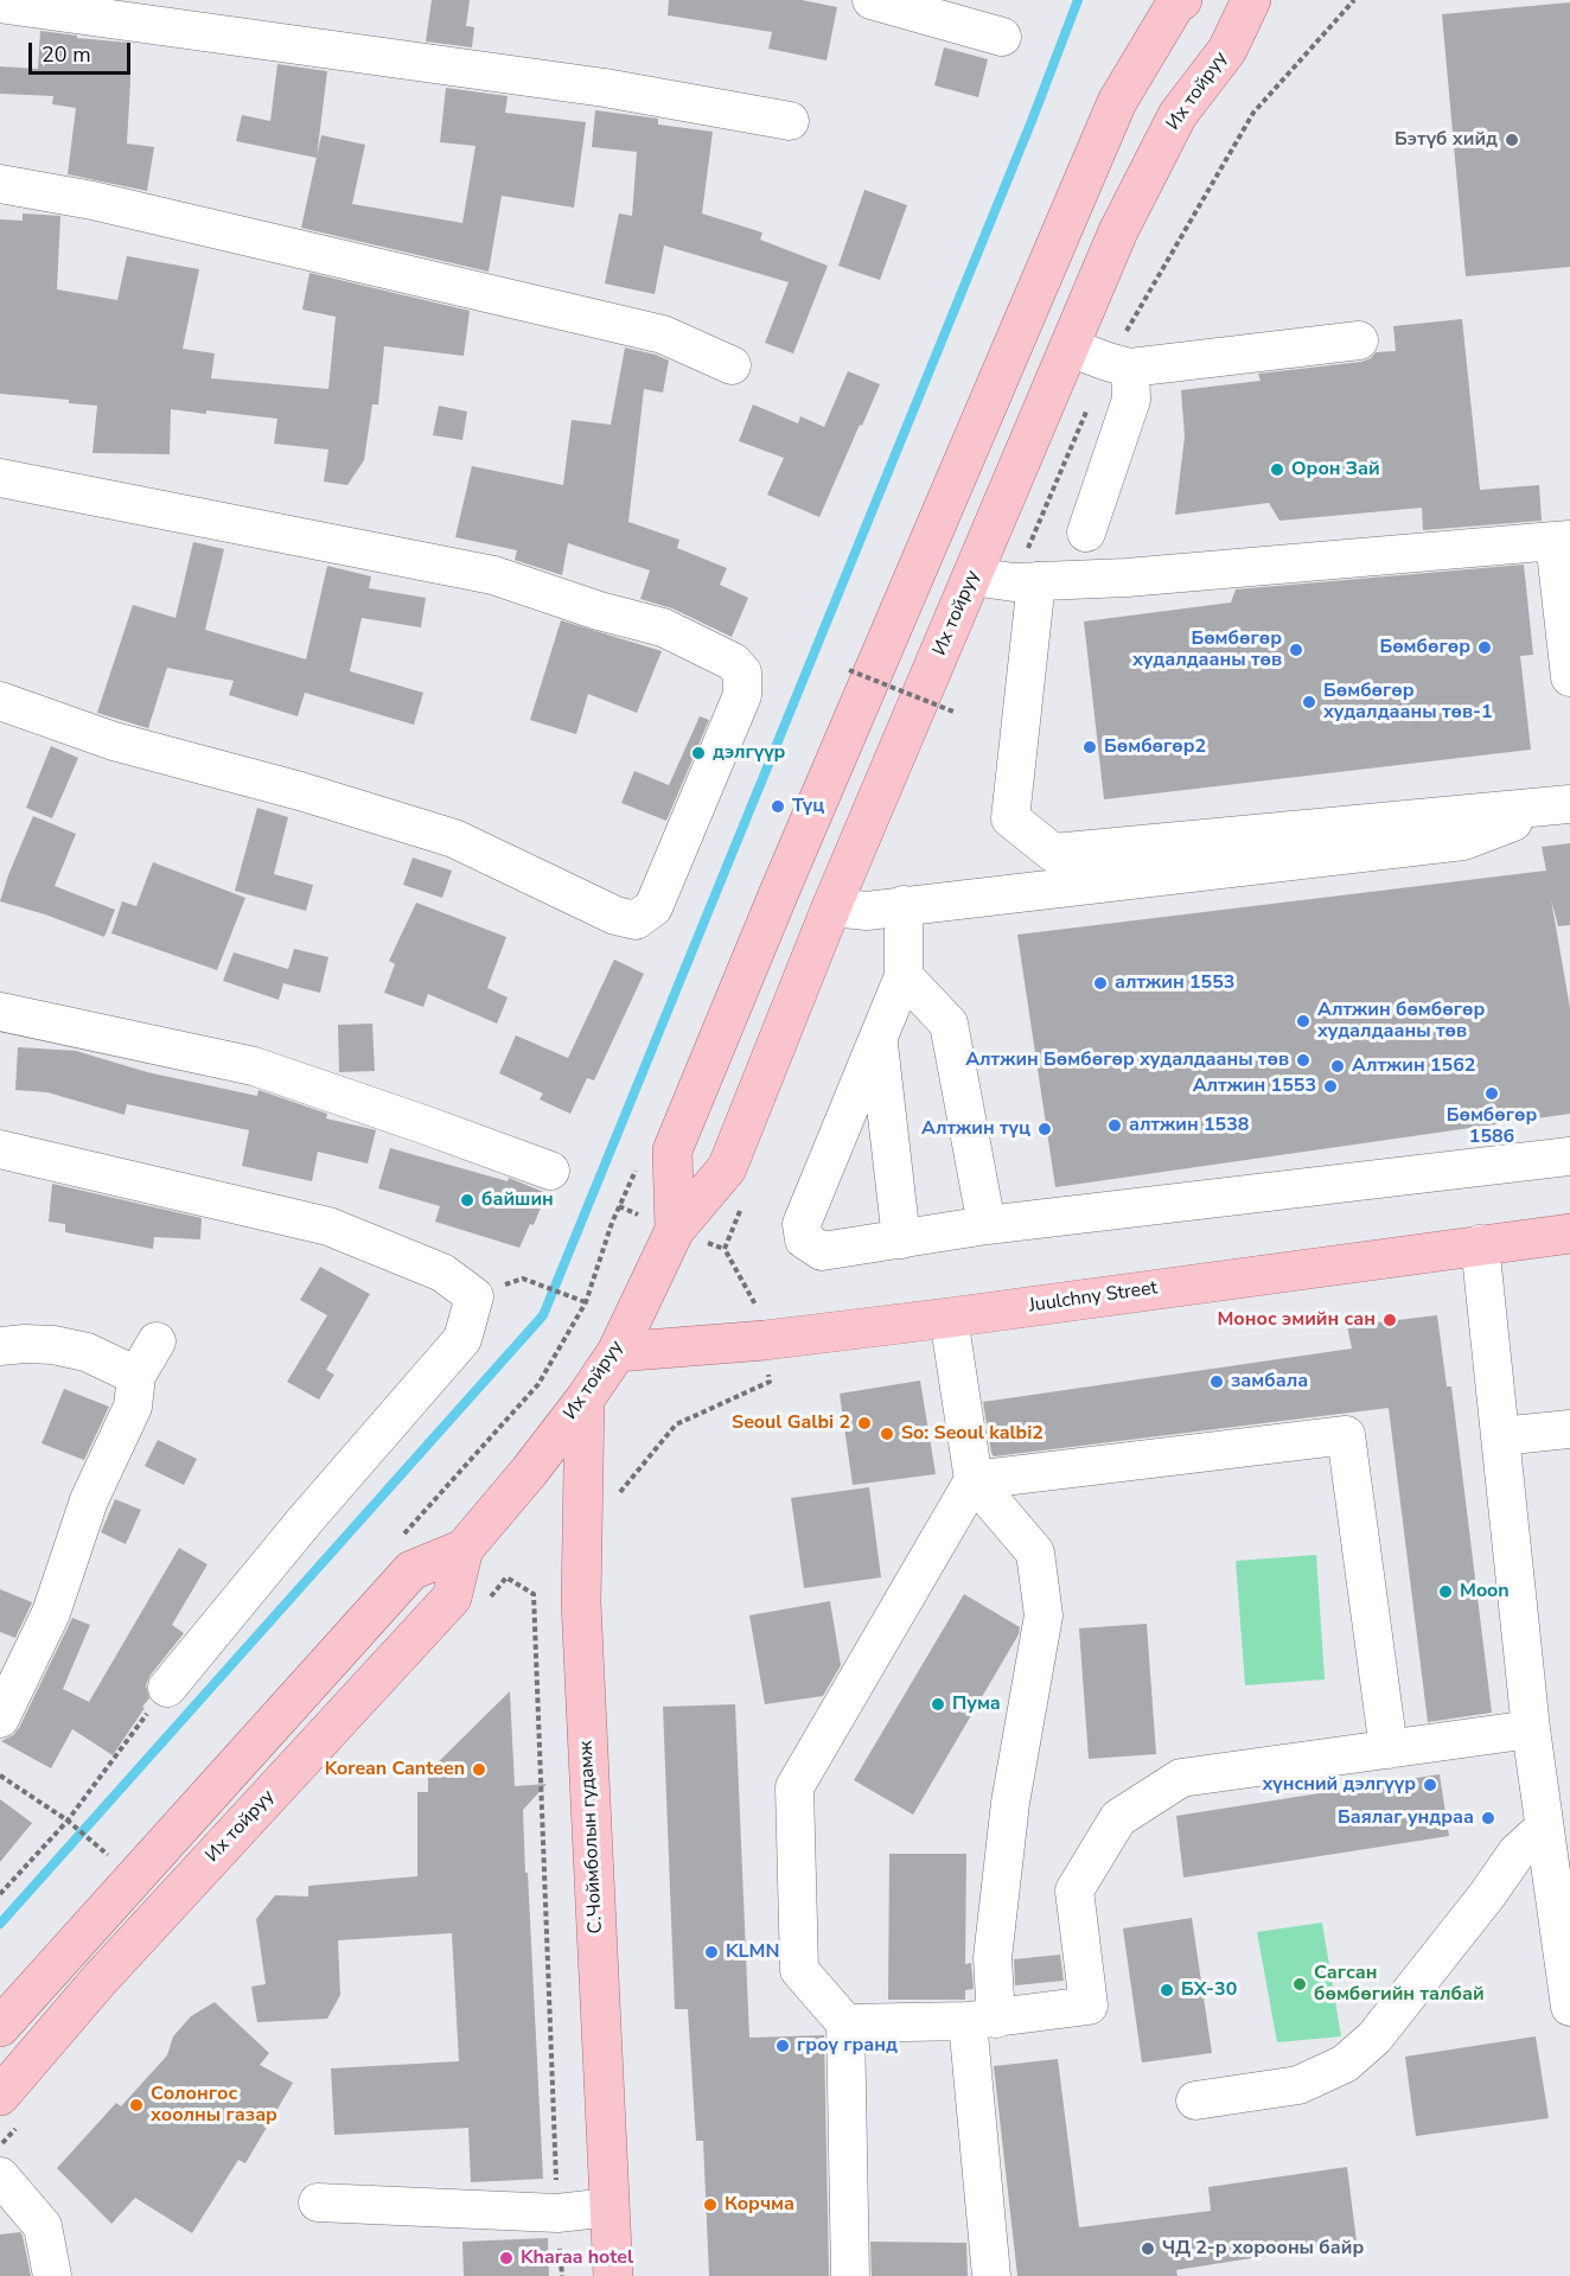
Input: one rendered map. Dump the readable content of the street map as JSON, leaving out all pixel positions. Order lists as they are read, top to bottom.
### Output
{
  "streets": {
    "main road": ["Их тойруу", "Juulchny Street", "С.Чоймболын гудамж"]
  },
  "crossings": [
    ["Их тойруу", "Juulchny Street"],
    ["Их тойруу", "С.Чоймболын гудамж"]
  ],
  "places": [
    "Бэтүб хийд",
    "Орон Зай",
    "Бөмбөгөр",
    "Бөмбөгөр худалдааны төв",
    "Бөмбөгөр худалдааны төв-1",
    "Бөмбөгөр2",
    "дэлгүүр",
    "Түц",
    "алтжин 1553",
    "Алтжин бөмбөгөр худалдааны төв",
    "Алтжин Бөмбөгөр худалдааны төв",
    "Алтжин 1562",
    "Алтжин 1553",
    "Бөмбөгөр 1586",
    "алтжин 1538",
    "Алтжин түц",
    "байшин",
    "Монос эмийн сан",
    "замбала",
    "Seoul Galbi 2",
    "So: Seoul kalbi2",
    "Moon",
    "Пума",
    "Korean Canteen",
    "хүнсний дэлгүүр",
    "Баялаг ундраа",
    "KLMN",
    "Сагсан бөмбөгийн талбай",
    "БХ-30",
    "гроү гранд",
    "Солонгос хоолны газар",
    "Корчма",
    "ЧД 2-р хорооны байр",
    "Kharaa hotel"
  ],
  "scale_bar": "20 m"
}
